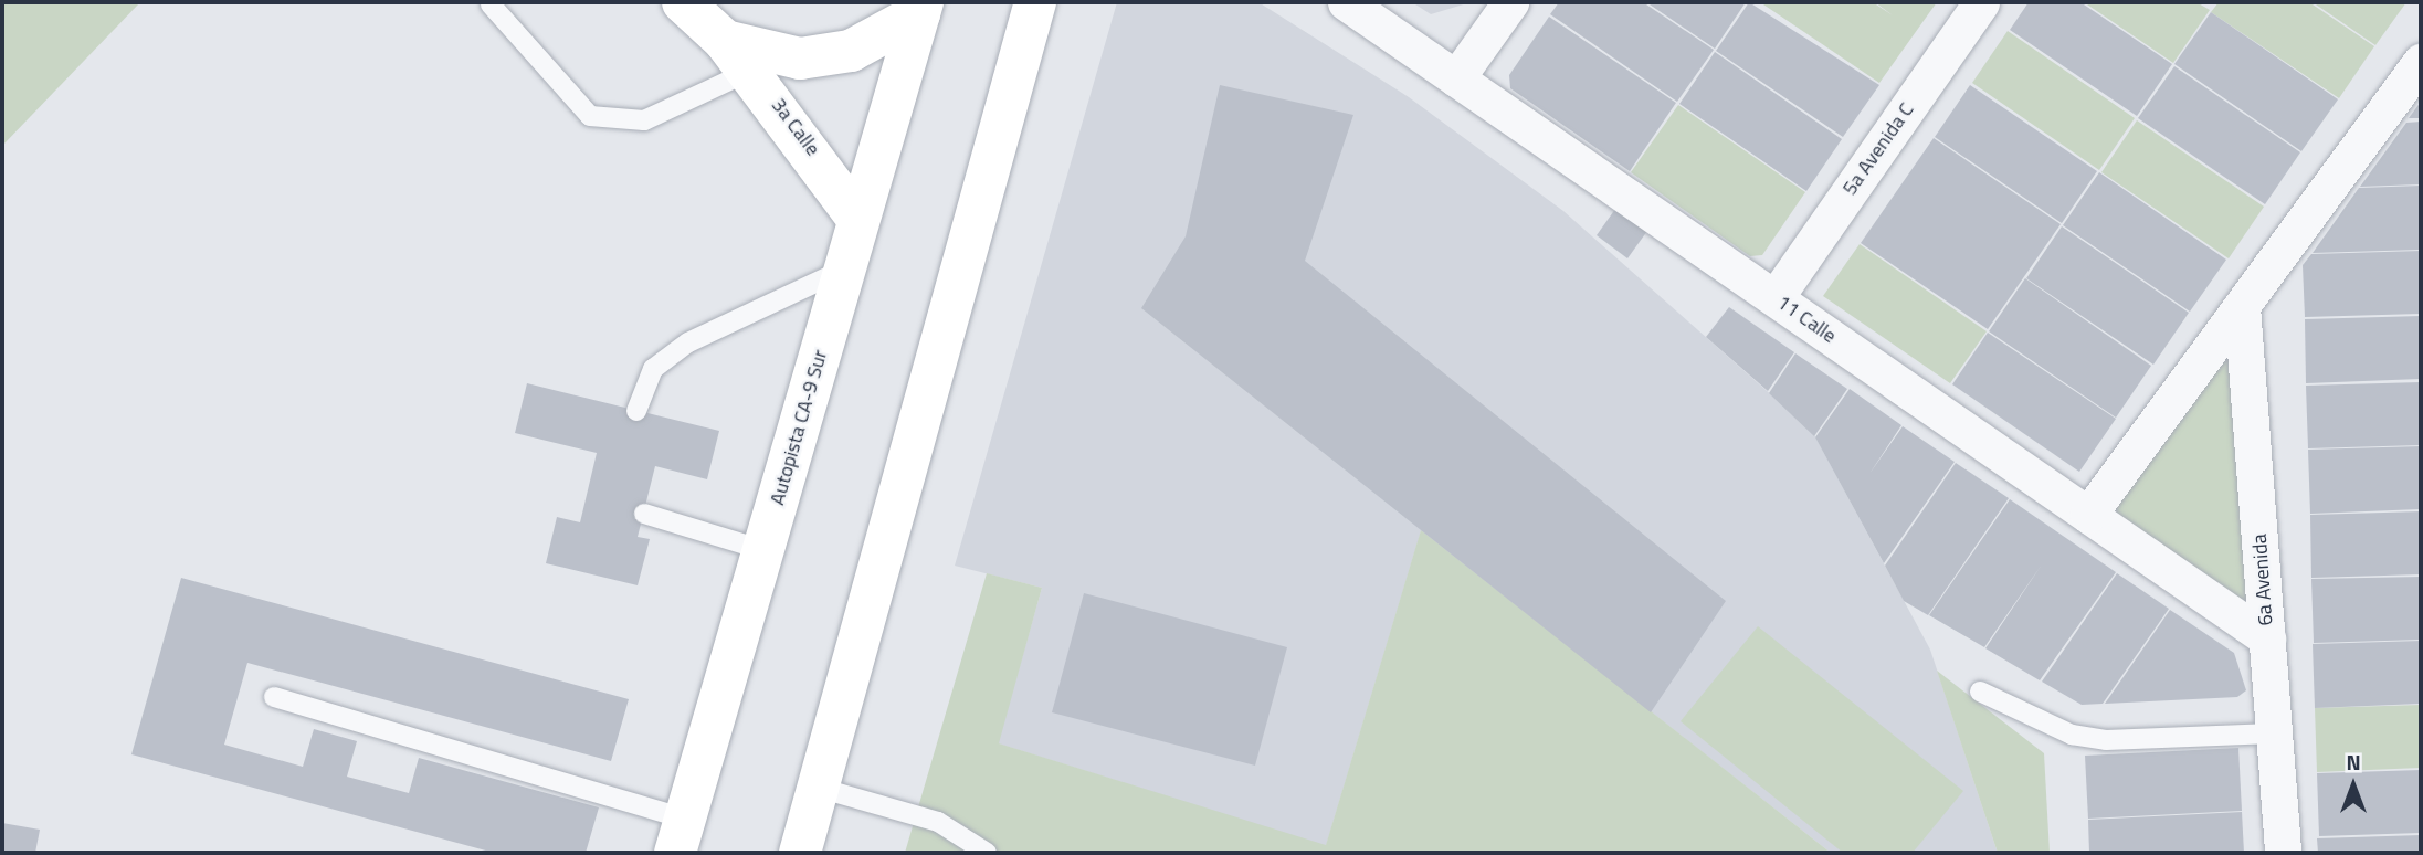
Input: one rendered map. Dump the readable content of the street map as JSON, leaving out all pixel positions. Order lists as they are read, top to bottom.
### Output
{
  "streets": {
    "main road": ["3a Calle", "Autopista CA-9 Sur"],
    "street": ["5a Avenida C", "11 Calle", "6a Avenida"]
  },
  "crossings": [
    ["3a Calle", "Autopista CA-9 Sur"],
    ["5a Avenida C", "11 Calle"],
    ["11 Calle", "6a Avenida"]
  ],
  "north": "top"
}
